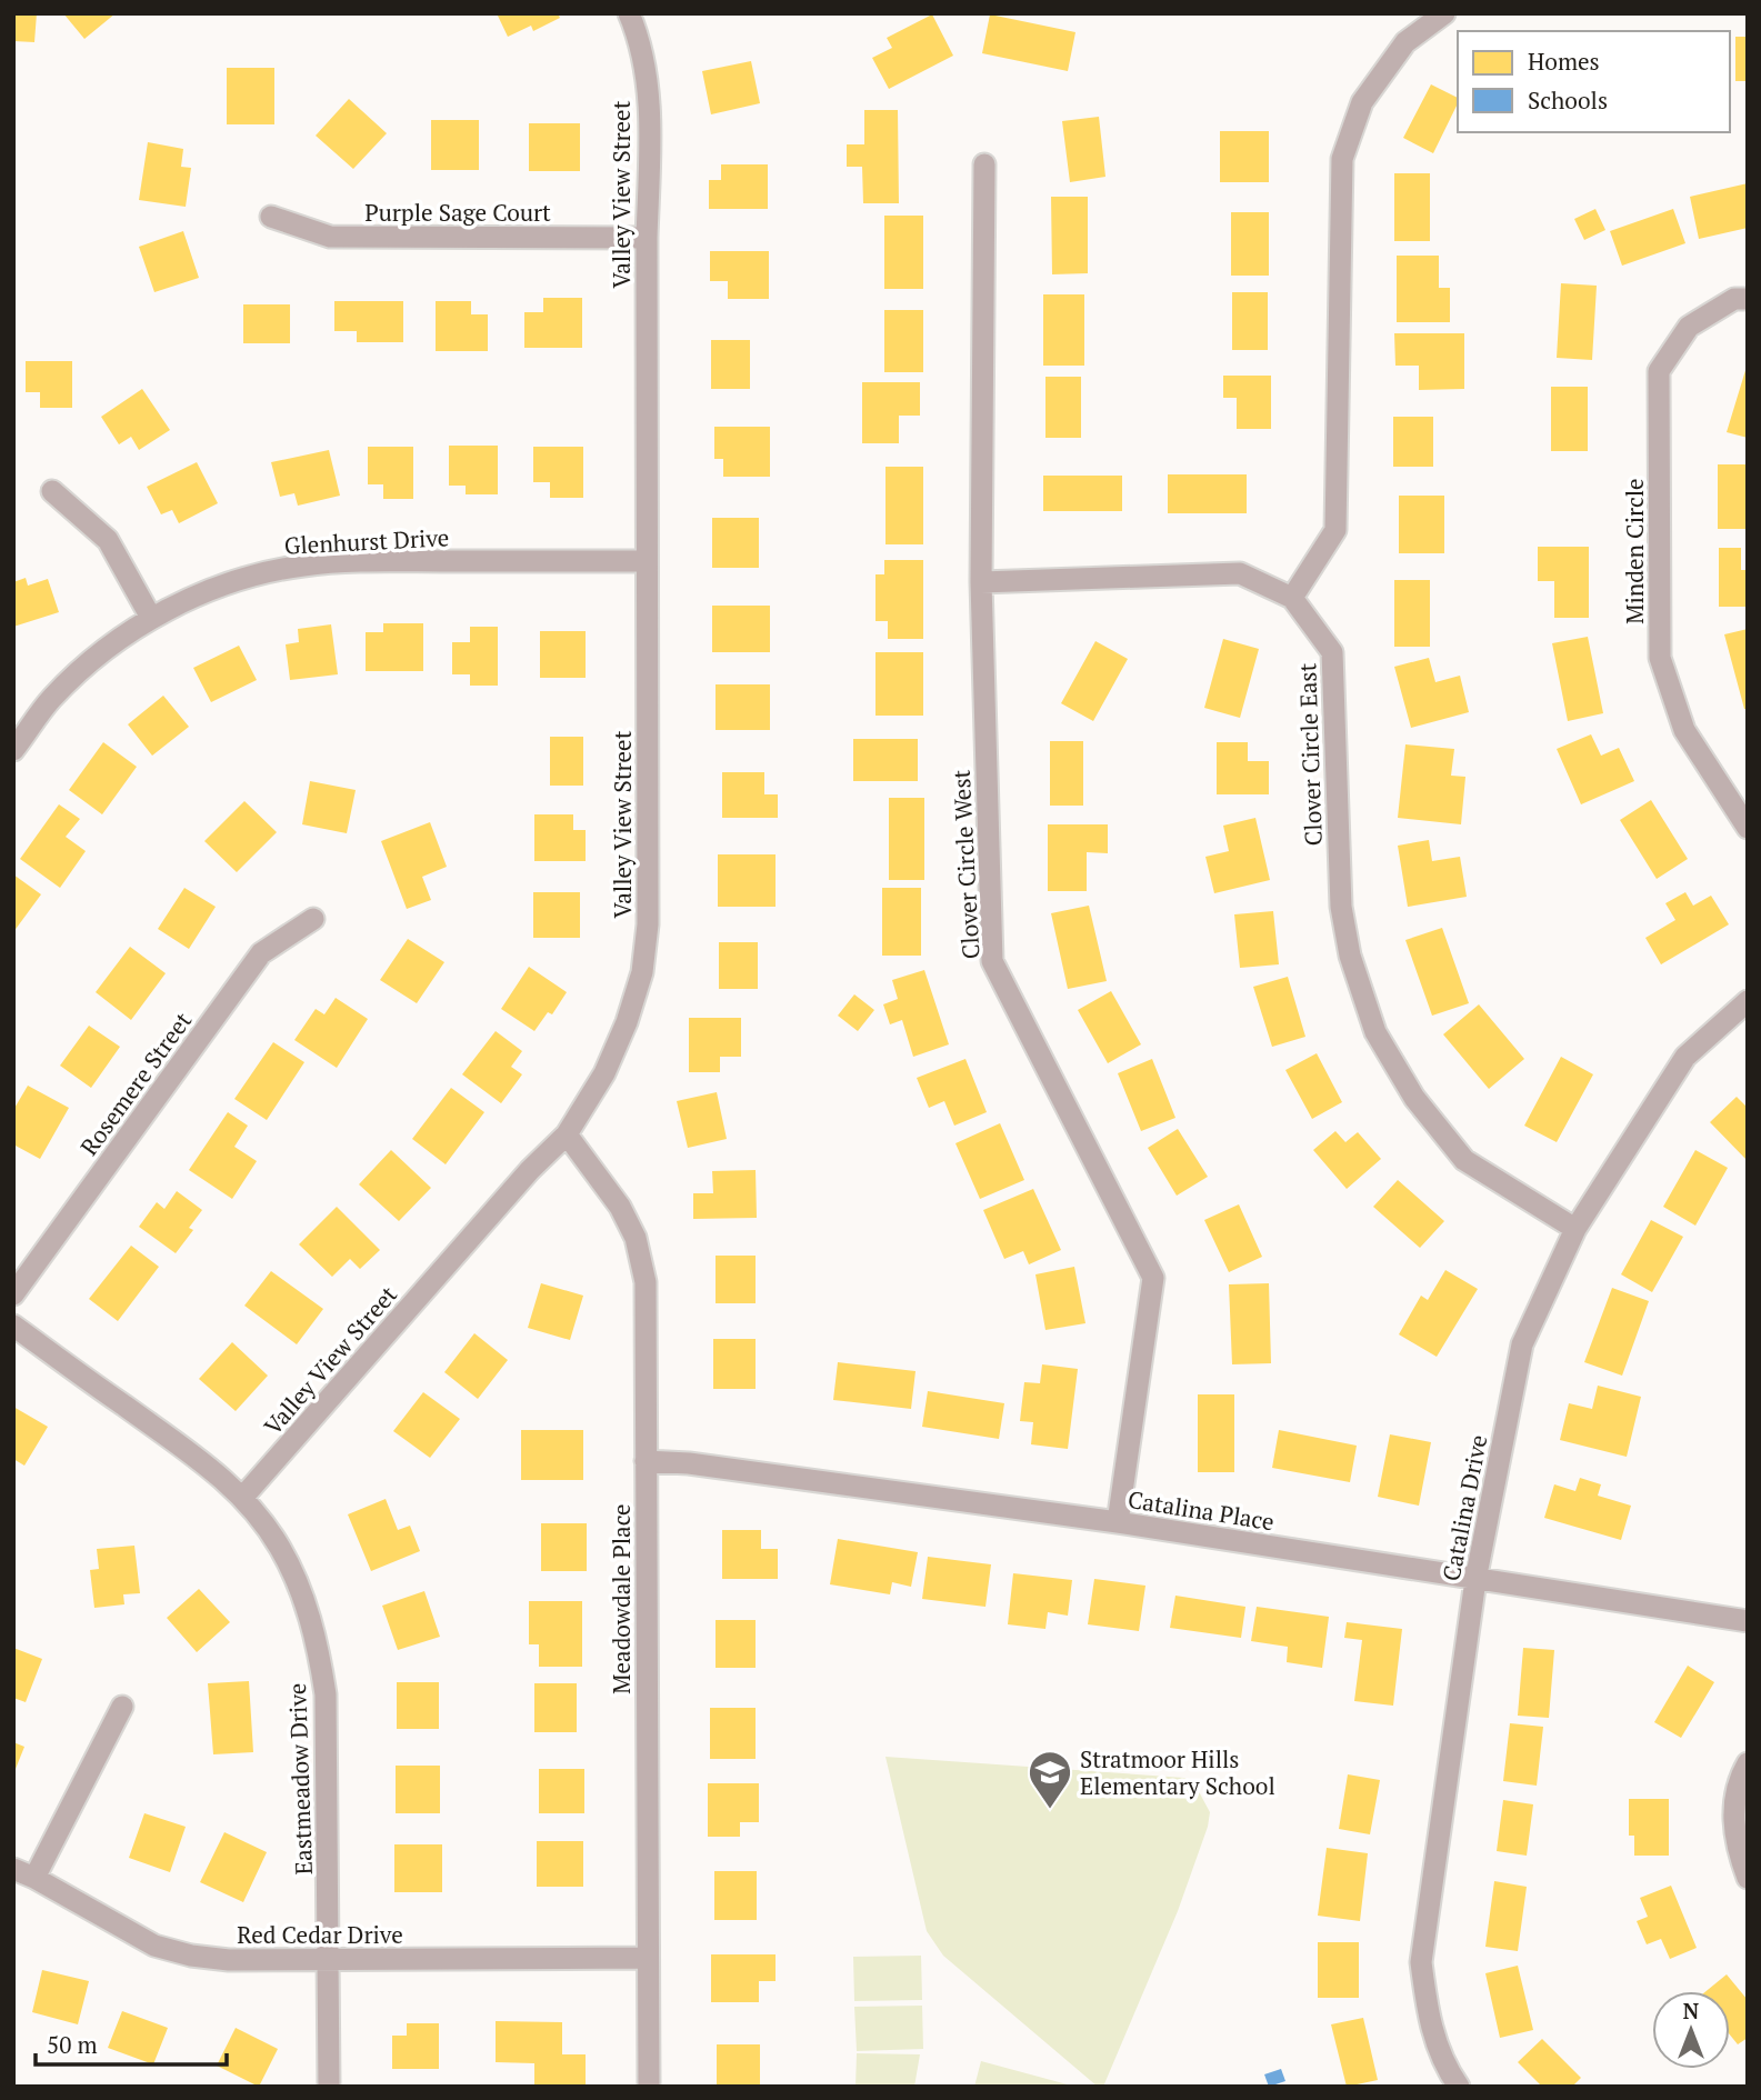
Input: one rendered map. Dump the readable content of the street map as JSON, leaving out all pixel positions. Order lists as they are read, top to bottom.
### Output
{
  "streets": {
    "street": [
      "Valley View Street",
      "Purple Sage Court",
      "Glenhurst Drive",
      "Minden Circle",
      "Clover Circle East",
      "Clover Circle West",
      "Rosemere Street",
      "Catalina Drive",
      "Catalina Place",
      "Meadowdale Place",
      "Eastmeadow Drive",
      "Red Cedar Drive"
    ]
  },
  "crossings": [
    ["Valley View Street", "Purple Sage Court"],
    ["Valley View Street", "Glenhurst Drive"],
    ["Valley View Street", "Meadowdale Place"],
    ["Valley View Street", "Eastmeadow Drive"],
    ["Clover Circle East", "Catalina Drive"],
    ["Clover Circle West", "Catalina Place"],
    ["Catalina Drive", "Catalina Place"],
    ["Catalina Place", "Meadowdale Place"],
    ["Meadowdale Place", "Red Cedar Drive"],
    ["Eastmeadow Drive", "Red Cedar Drive"]
  ],
  "places": {
    "school or university": ["Stratmoor Hills Elementary School"]
  },
  "legend": ["Homes", "Schools"],
  "scale_bar": "50 m",
  "north": "top"
}
